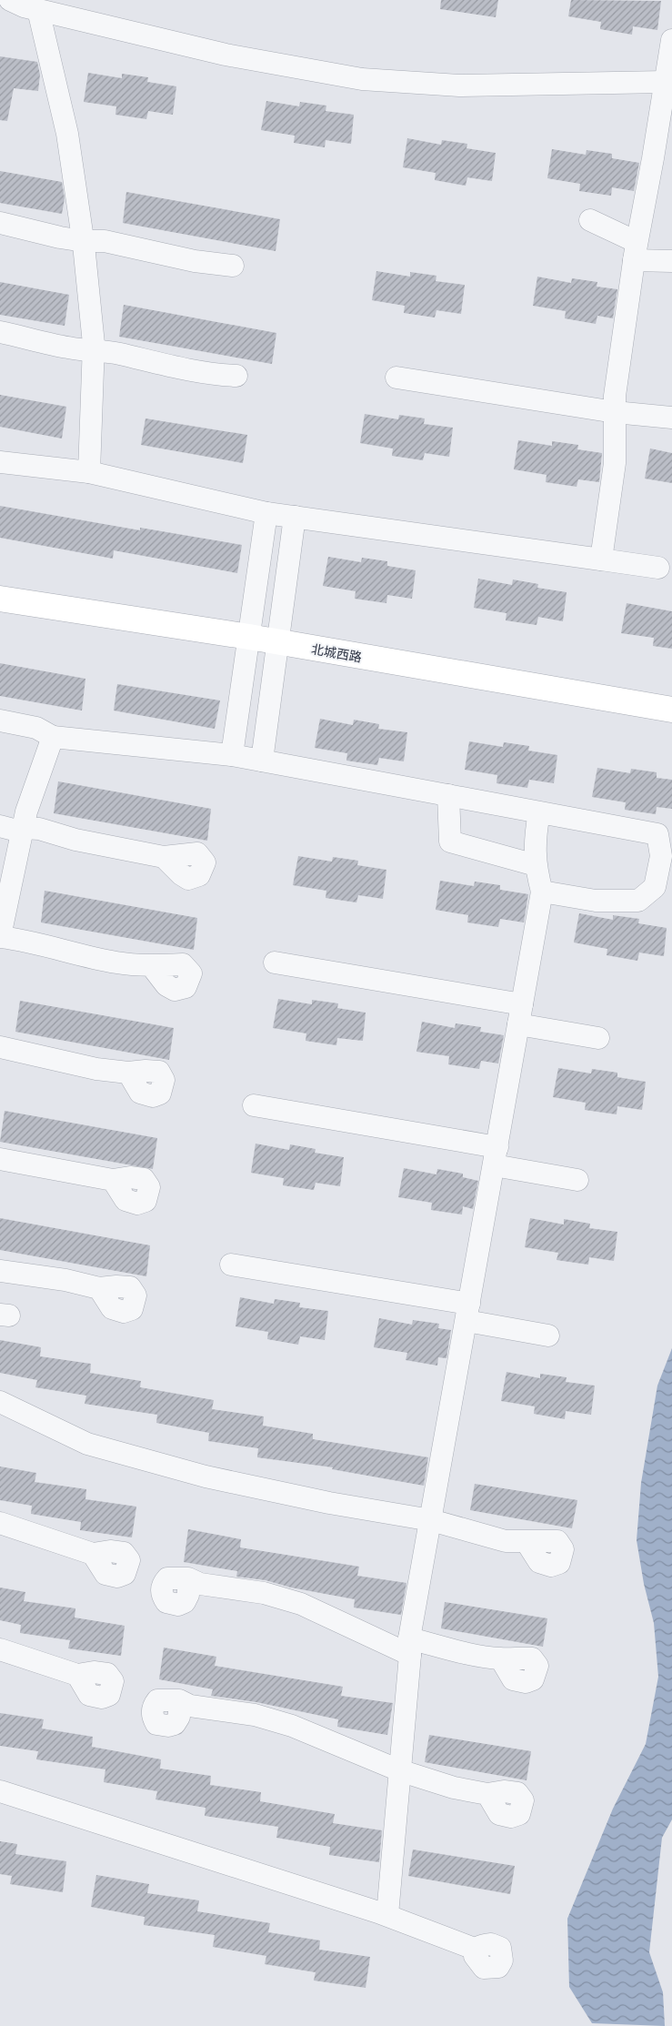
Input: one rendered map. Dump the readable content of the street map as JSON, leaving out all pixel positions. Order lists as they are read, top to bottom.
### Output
{
  "streets": {
    "street": ["北城西路"]
  }
}
